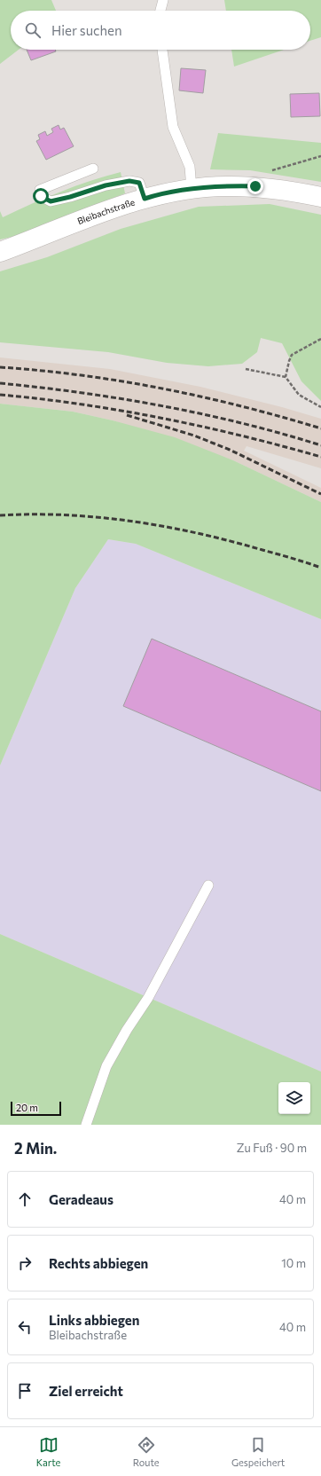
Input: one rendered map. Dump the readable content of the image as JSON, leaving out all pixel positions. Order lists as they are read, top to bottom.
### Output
{
  "streets": {
    "main road": ["Bleibachstraße"]
  },
  "scale_bar": "20 m",
  "page": {
    "search": "Hier suchen",
    "scale": "20 m",
    "heading": ["2 Min.", "Zu Fuß · 90 m"],
    "list": [
      ["Geradeaus", "40 m"],
      ["Rechts abbiegen", "10 m"],
      ["Links abbiegen", "Bleibachstraße", "40 m"],
      "Ziel erreicht"
    ],
    "nav": ["Karte", "Route", "Gespeichert"]
  }
}
